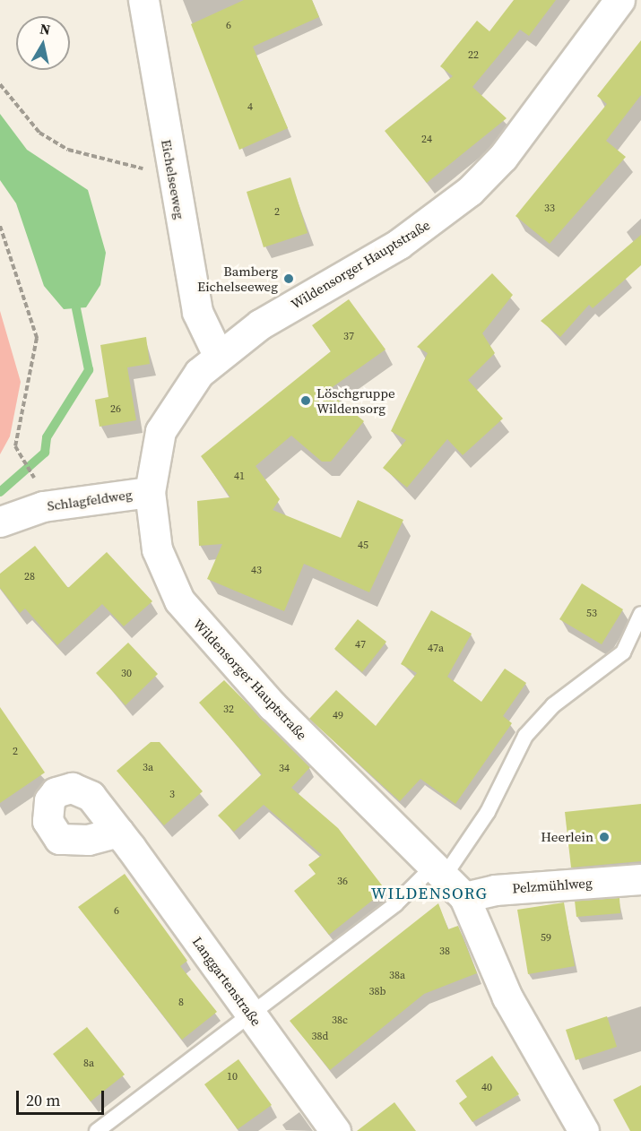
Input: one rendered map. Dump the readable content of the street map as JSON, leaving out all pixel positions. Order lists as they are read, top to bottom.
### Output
{
  "streets": {
    "street": [
      "Eichelseeweg",
      "Wildensorger Hauptstraße",
      "Schlagfeldweg",
      "Pelzmühlweg",
      "Langgartenstraße"
    ]
  },
  "crossings": [
    ["Eichelseeweg", "Wildensorger Hauptstraße"],
    ["Wildensorger Hauptstraße", "Schlagfeldweg"],
    ["Wildensorger Hauptstraße", "Pelzmühlweg"]
  ],
  "districts": ["WILDENSORG"],
  "places": ["Bamberg Eichelseeweg", "Löschgruppe Wildensorg", "Heerlein"],
  "house_numbers": [
    "6",
    "22",
    "4",
    "24",
    "33",
    "2",
    "37",
    "26",
    "41",
    "45",
    "43",
    "28",
    "53",
    "47",
    "47a",
    "30",
    "32",
    "49",
    "2",
    "3a",
    "34",
    "3",
    "36",
    "6",
    "59",
    "38",
    "38a",
    "38b",
    "8",
    "38c",
    "38d",
    "8a",
    "10",
    "40"
  ],
  "scale_bar": "20 m",
  "north": "top"
}
